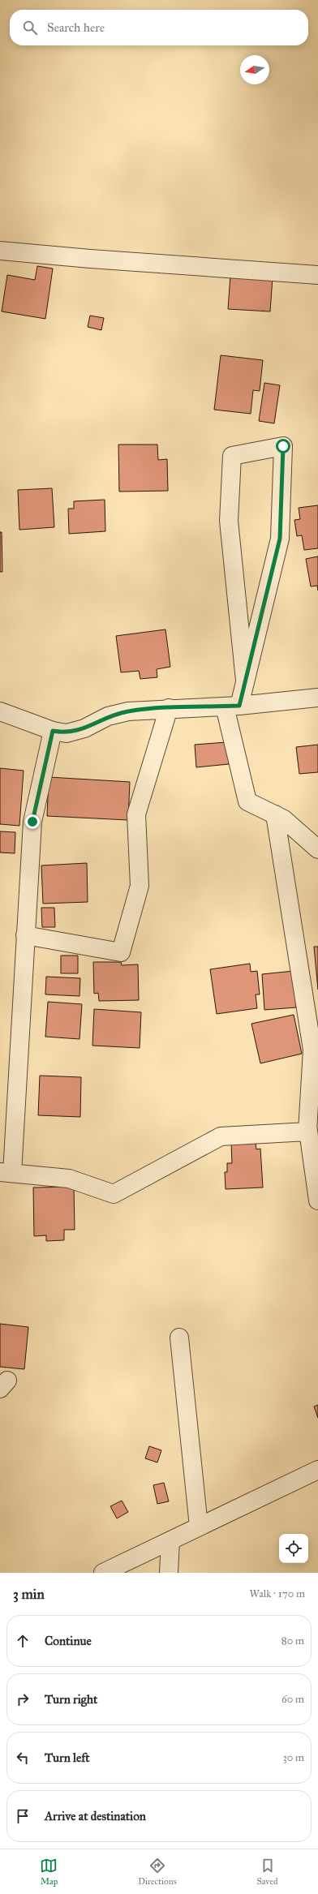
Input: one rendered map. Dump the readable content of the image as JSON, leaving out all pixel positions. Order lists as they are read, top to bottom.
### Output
{
  "north": "left",
  "page": {
    "search": "Search here",
    "heading": ["3 min", "Walk · 170 m"],
    "list": [
      ["Continue", "80 m"],
      ["Turn right", "60 m"],
      ["Turn left", "30 m"],
      "Arrive at destination"
    ],
    "nav": ["Map", "Directions", "Saved"]
  }
}
